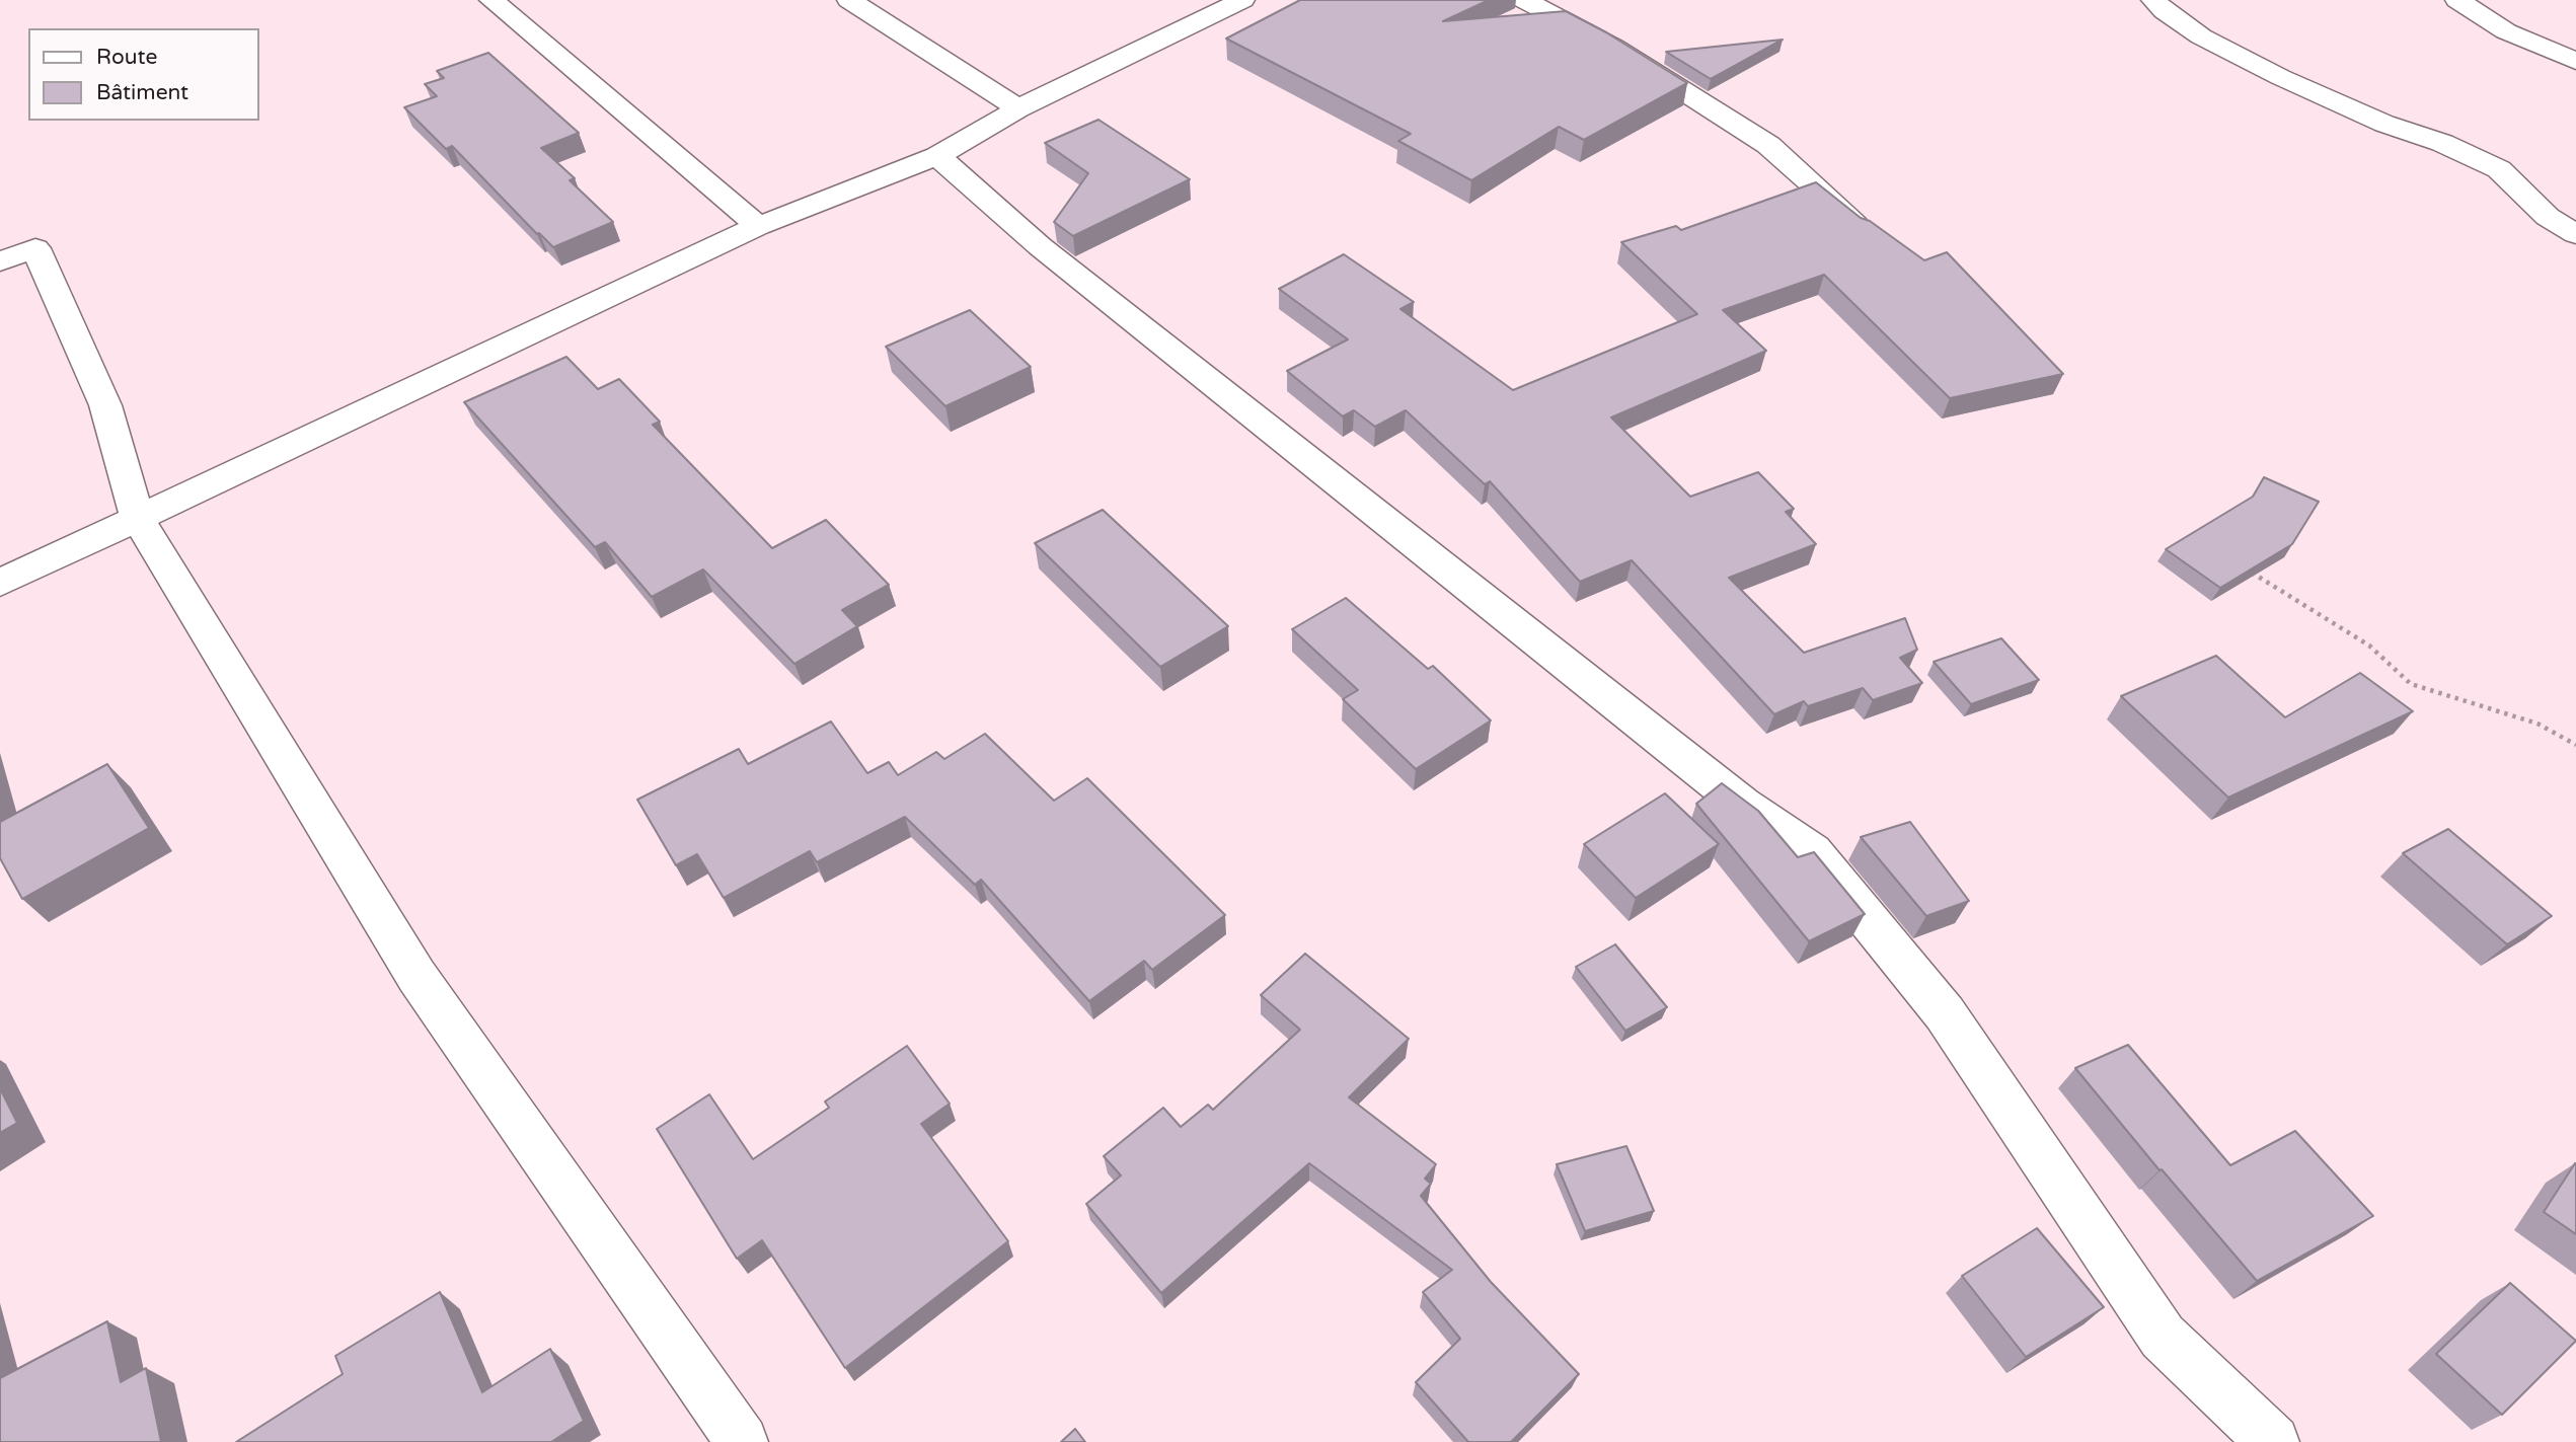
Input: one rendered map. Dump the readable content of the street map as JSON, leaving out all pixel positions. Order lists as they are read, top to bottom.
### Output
{
  "legend": ["Route", "Bâtiment"]
}
